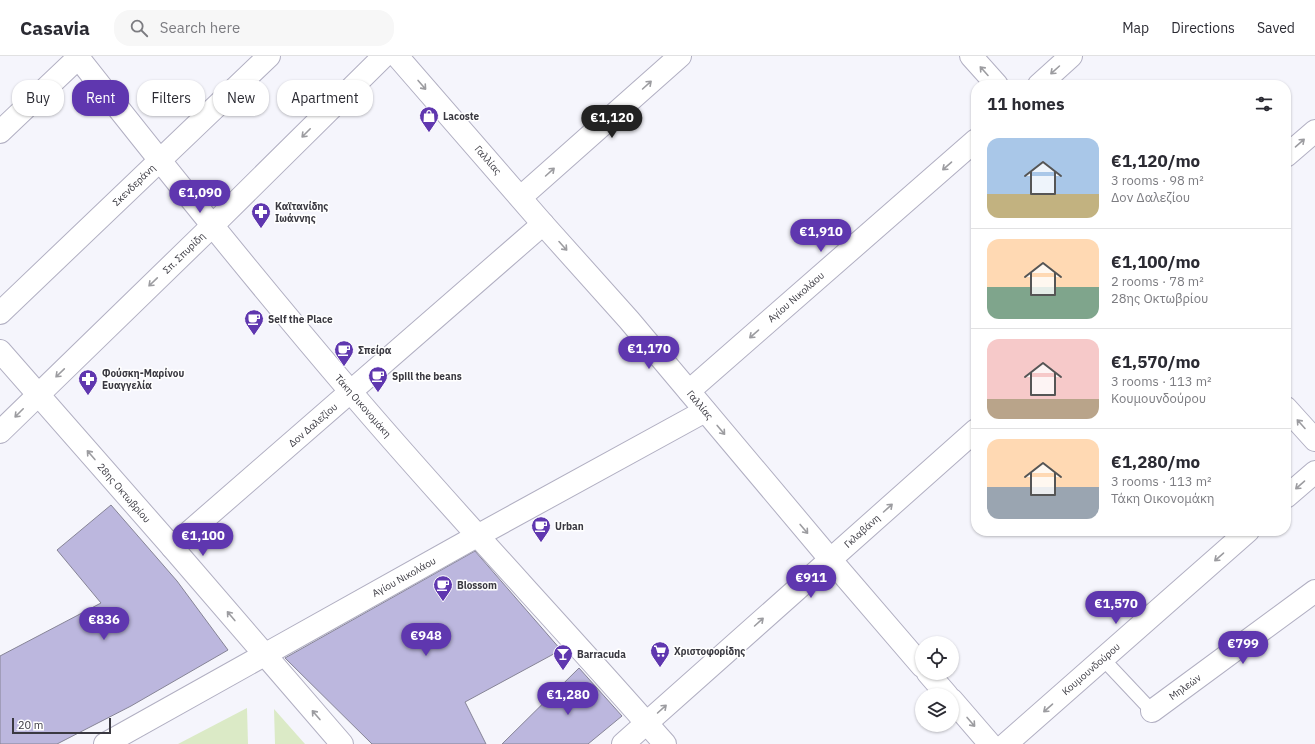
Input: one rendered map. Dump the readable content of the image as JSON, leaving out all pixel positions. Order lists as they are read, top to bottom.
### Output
{
  "streets": {
    "street": [
      "Γαλλίας",
      "Σκενδεράνη",
      "Σπ. Σπυρίδη",
      "Αγίου Νικολάου",
      "Τάκη Οικονομάκη",
      "Δον Δαλεζίου",
      "28ης Οκτωβρίου",
      "Γκλαβάνη",
      "Κουμουνδούρου",
      "Μηλεών"
    ]
  },
  "crossings": [
    ["Γαλλίας", "Αγίου Νικολάου"],
    ["Γαλλίας", "Δον Δαλεζίου"],
    ["Γαλλίας", "Γκλαβάνη"],
    ["Σκενδεράνη", "Τάκη Οικονομάκη"],
    ["Σπ. Σπυρίδη", "Τάκη Οικονομάκη"],
    ["Σπ. Σπυρίδη", "28ης Οκτωβρίου"],
    ["Αγίου Νικολάου", "Τάκη Οικονομάκη"],
    ["Αγίου Νικολάου", "28ης Οκτωβρίου"],
    ["Τάκη Οικονομάκη", "Δον Δαλεζίου"],
    ["Τάκη Οικονομάκη", "Γκλαβάνη"],
    ["Δον Δαλεζίου", "28ης Οκτωβρίου"],
    ["Κουμουνδούρου", "Μηλεών"]
  ],
  "one_way": [
    "Γαλλίας",
    "Σπ. Σπυρίδη",
    "Αγίου Νικολάου",
    "28ης Οκτωβρίου",
    "Γκλαβάνη",
    "Κουμουνδούρου"
  ],
  "places": {
    "shop": ["Lacoste"],
    "pharmacy": ["Καϊτανίδης Ιωάννης", "Φούσκη-Μαρίνου Ευαγγελία"],
    "cafe": [
      "Self the Place",
      "Σπείρα",
      "Spill the beans",
      "Urban",
      "Blossom"
    ],
    "supermarket": ["Χριστοφορίδης"],
    "bar": ["Barracuda"]
  },
  "scale_bar": "20 m",
  "page": {
    "header": "Casavia",
    "search": "Search here",
    "nav": ["Map", "Directions", "Saved"],
    "chip": [
      "Buy",
      "Rent",
      "Filters",
      "New",
      "Apartment"
    ],
    "heading": "11 homes",
    "price": [
      "€1,120",
      "€1,090",
      "€1,910",
      "€1,170",
      "€1,100",
      "€911",
      "€1,570",
      "€836",
      "€948",
      "€799",
      "€1,280"
    ],
    "list": [
      {
        "name": "€1,120/mo",
        "note": "3 rooms · 98 m² · Δον Δαλεζίου"
      },
      {
        "name": "€1,100/mo",
        "note": "2 rooms · 78 m² · 28ης Οκτωβρίου"
      },
      {
        "name": "€1,570/mo",
        "note": "3 rooms · 113 m² · Κουμουνδούρου"
      },
      {
        "name": "€1,280/mo",
        "note": "3 rooms · 113 m² · Τάκη Οικονομάκη"
      }
    ],
    "scale": "20 m"
  }
}
